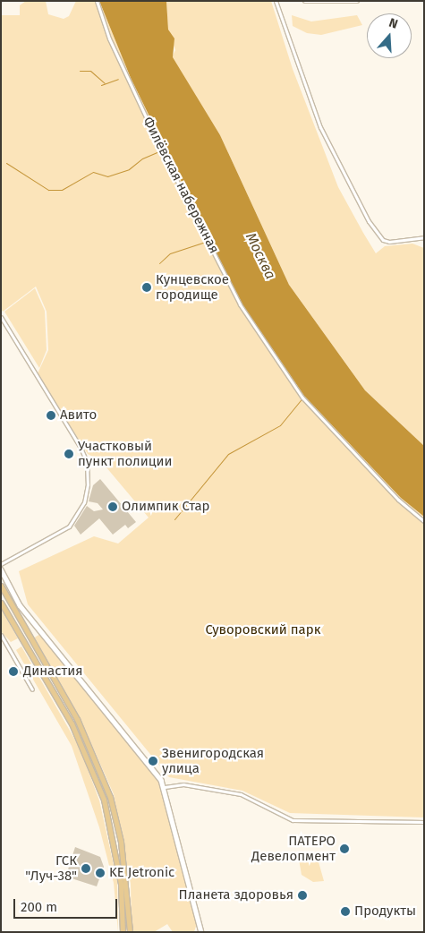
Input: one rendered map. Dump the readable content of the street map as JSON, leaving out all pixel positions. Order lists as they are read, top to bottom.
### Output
{
  "streets": {
    "street": ["Филёвская набережная"]
  },
  "water": ["Москва"],
  "parks": ["Суворовский парк"],
  "places": [
    "Кунцевское городище",
    "Авито",
    "Участковый пункт полиции",
    "Олимпик Стар",
    "Династия",
    "Звенигородская улица",
    "ПАТЕРО Девелопмент",
    "ГСК \"Луч-38\"",
    "KE Jetronic",
    "Планета здоровья",
    "Продукты"
  ],
  "scale_bar": "200 m",
  "north": "top"
}
